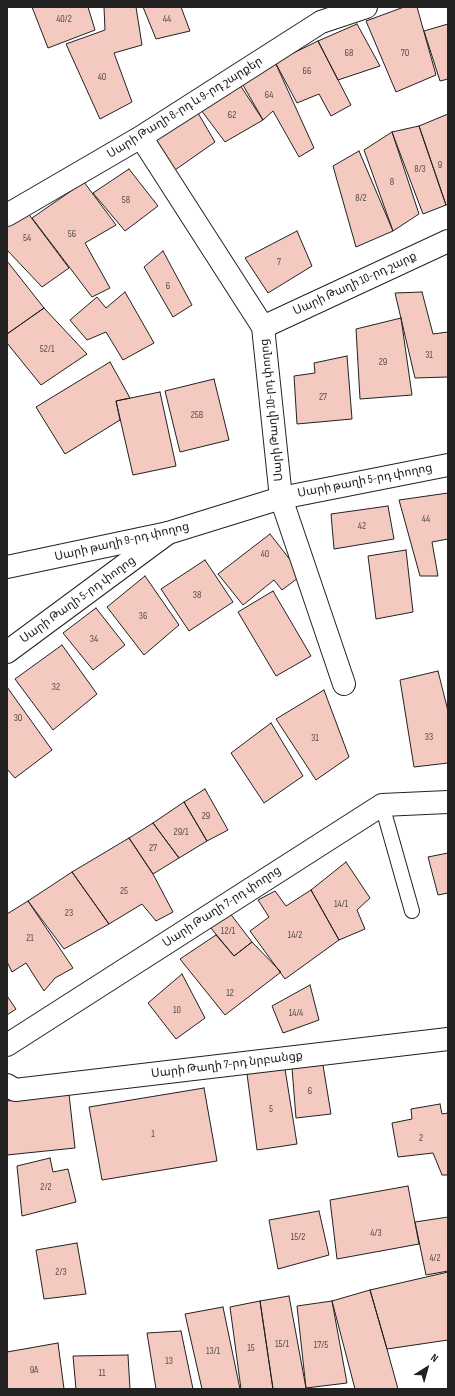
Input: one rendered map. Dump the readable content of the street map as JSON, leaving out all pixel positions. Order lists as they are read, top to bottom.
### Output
{
  "streets": {
    "street": [
      "Սարի Թաղի 8-րդ և 9-րդ շարքեր",
      "Սարի Թաղի 10-րդ շարք",
      "Սարի Թաղի 10-րդ փողոց",
      "Սարի թաղի 5-րդ փողոց",
      "Սարի թաղի 9-րդ փողոց",
      "Սարի Թաղի 5-րդ փողոց",
      "Սարի Թաղի 7-րդ փողոց",
      "Սարի Թաղի 7-րդ նրբանցք"
    ]
  },
  "crossings": [
    ["Սարի Թաղի 8-րդ և 9-րդ շարքեր", "Սարի Թաղի 10-րդ փողոց"],
    ["Սարի Թաղի 10-րդ շարք", "Սարի Թաղի 10-րդ փողոց"],
    ["Սարի Թաղի 10-րդ փողոց", "Սարի թաղի 5-րդ փողոց"],
    ["Սարի Թաղի 10-րդ փողոց", "Սարի թաղի 9-րդ փողոց"],
    ["Սարի թաղի 5-րդ փողոց", "Սարի թաղի 9-րդ փողոց"],
    ["Սարի թաղի 9-րդ փողոց", "Սարի Թաղի 5-րդ փողոց"]
  ],
  "house_numbers": [
    "40/2",
    "44",
    "68",
    "70",
    "66",
    "40",
    "64",
    "62",
    "9",
    "8/3",
    "8",
    "8/2",
    "58",
    "56",
    "54",
    "7",
    "6",
    "52/1",
    "31",
    "29",
    "27",
    "25B",
    "44",
    "42",
    "40",
    "38",
    "36",
    "34",
    "32",
    "30",
    "33",
    "31",
    "29",
    "29/1",
    "27",
    "25",
    "14/1",
    "23",
    "12/1",
    "14/2",
    "21",
    "12",
    "10",
    "14/4",
    "6",
    "5",
    "1",
    "2",
    "2/2",
    "4/3",
    "15/2",
    "4/2",
    "2/3",
    "15/1",
    "17/5",
    "15",
    "13/1",
    "13",
    "9А",
    "11"
  ],
  "north": "top right"
}
